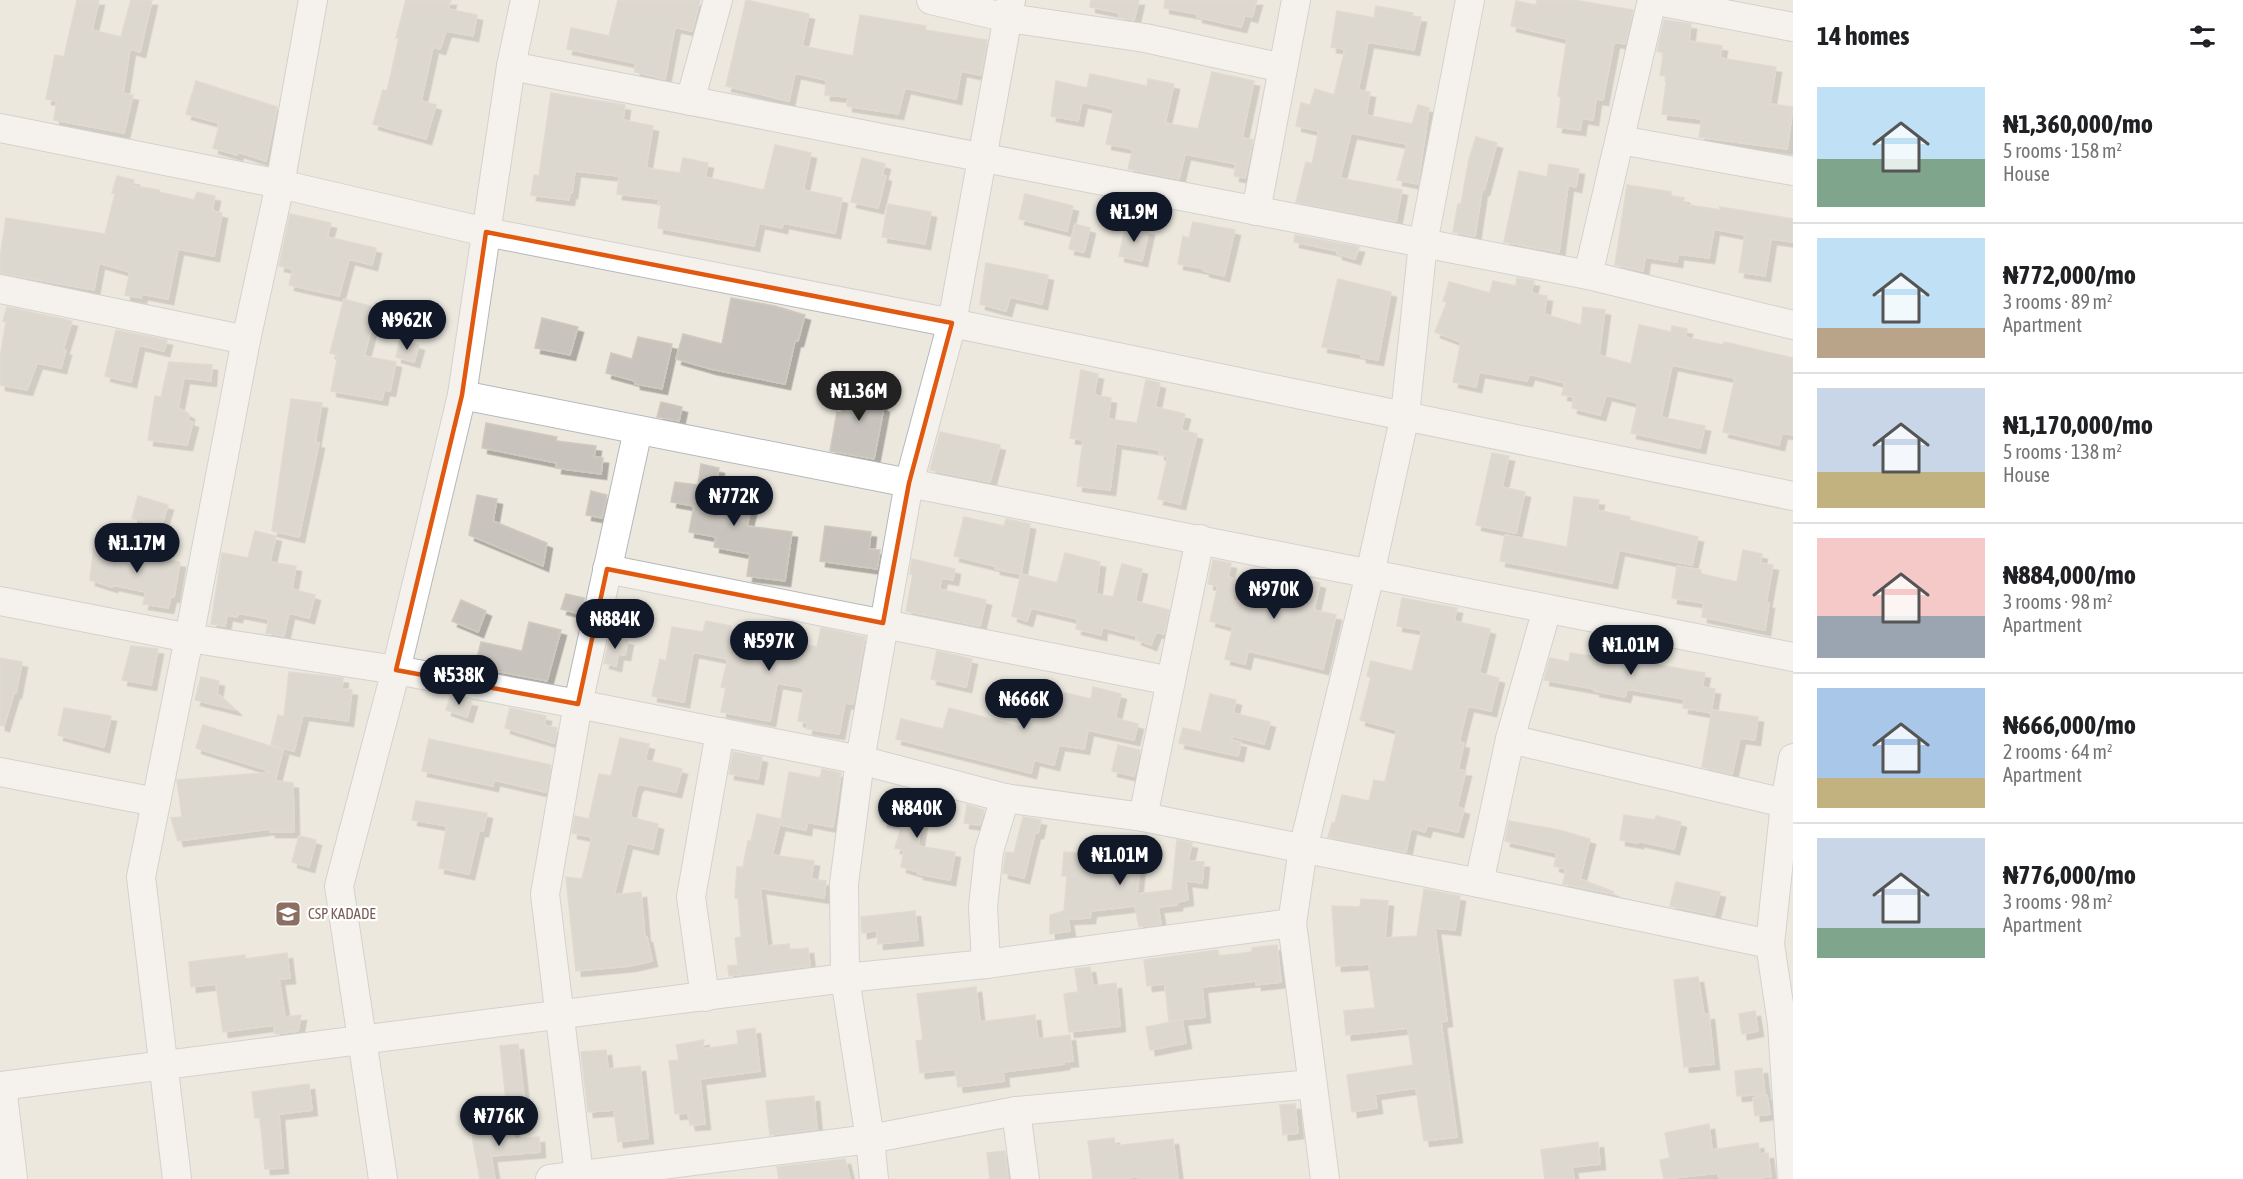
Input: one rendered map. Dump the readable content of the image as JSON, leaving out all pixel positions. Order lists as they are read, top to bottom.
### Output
{
  "places": {
    "school or university": ["CSP KADADE"]
  },
  "page": {
    "heading": "14 homes",
    "list": [
      {
        "name": "₦1,360,000/mo",
        "note": "5 rooms · 158 m² · House"
      },
      {
        "name": "₦772,000/mo",
        "note": "3 rooms · 89 m² · Apartment"
      },
      {
        "name": "₦1,170,000/mo",
        "note": "5 rooms · 138 m² · House"
      },
      {
        "name": "₦884,000/mo",
        "note": "3 rooms · 98 m² · Apartment"
      },
      {
        "name": "₦666,000/mo",
        "note": "2 rooms · 64 m² · Apartment"
      },
      {
        "name": "₦776,000/mo",
        "note": "3 rooms · 98 m² · Apartment"
      }
    ],
    "price": [
      "₦1.9M",
      "₦962K",
      "₦1.36M",
      "₦772K",
      "₦1.17M",
      "₦970K",
      "₦884K",
      "₦597K",
      "₦1.01M",
      "₦538K",
      "₦666K",
      "₦840K",
      "₦1.01M",
      "₦776K"
    ]
  }
}
